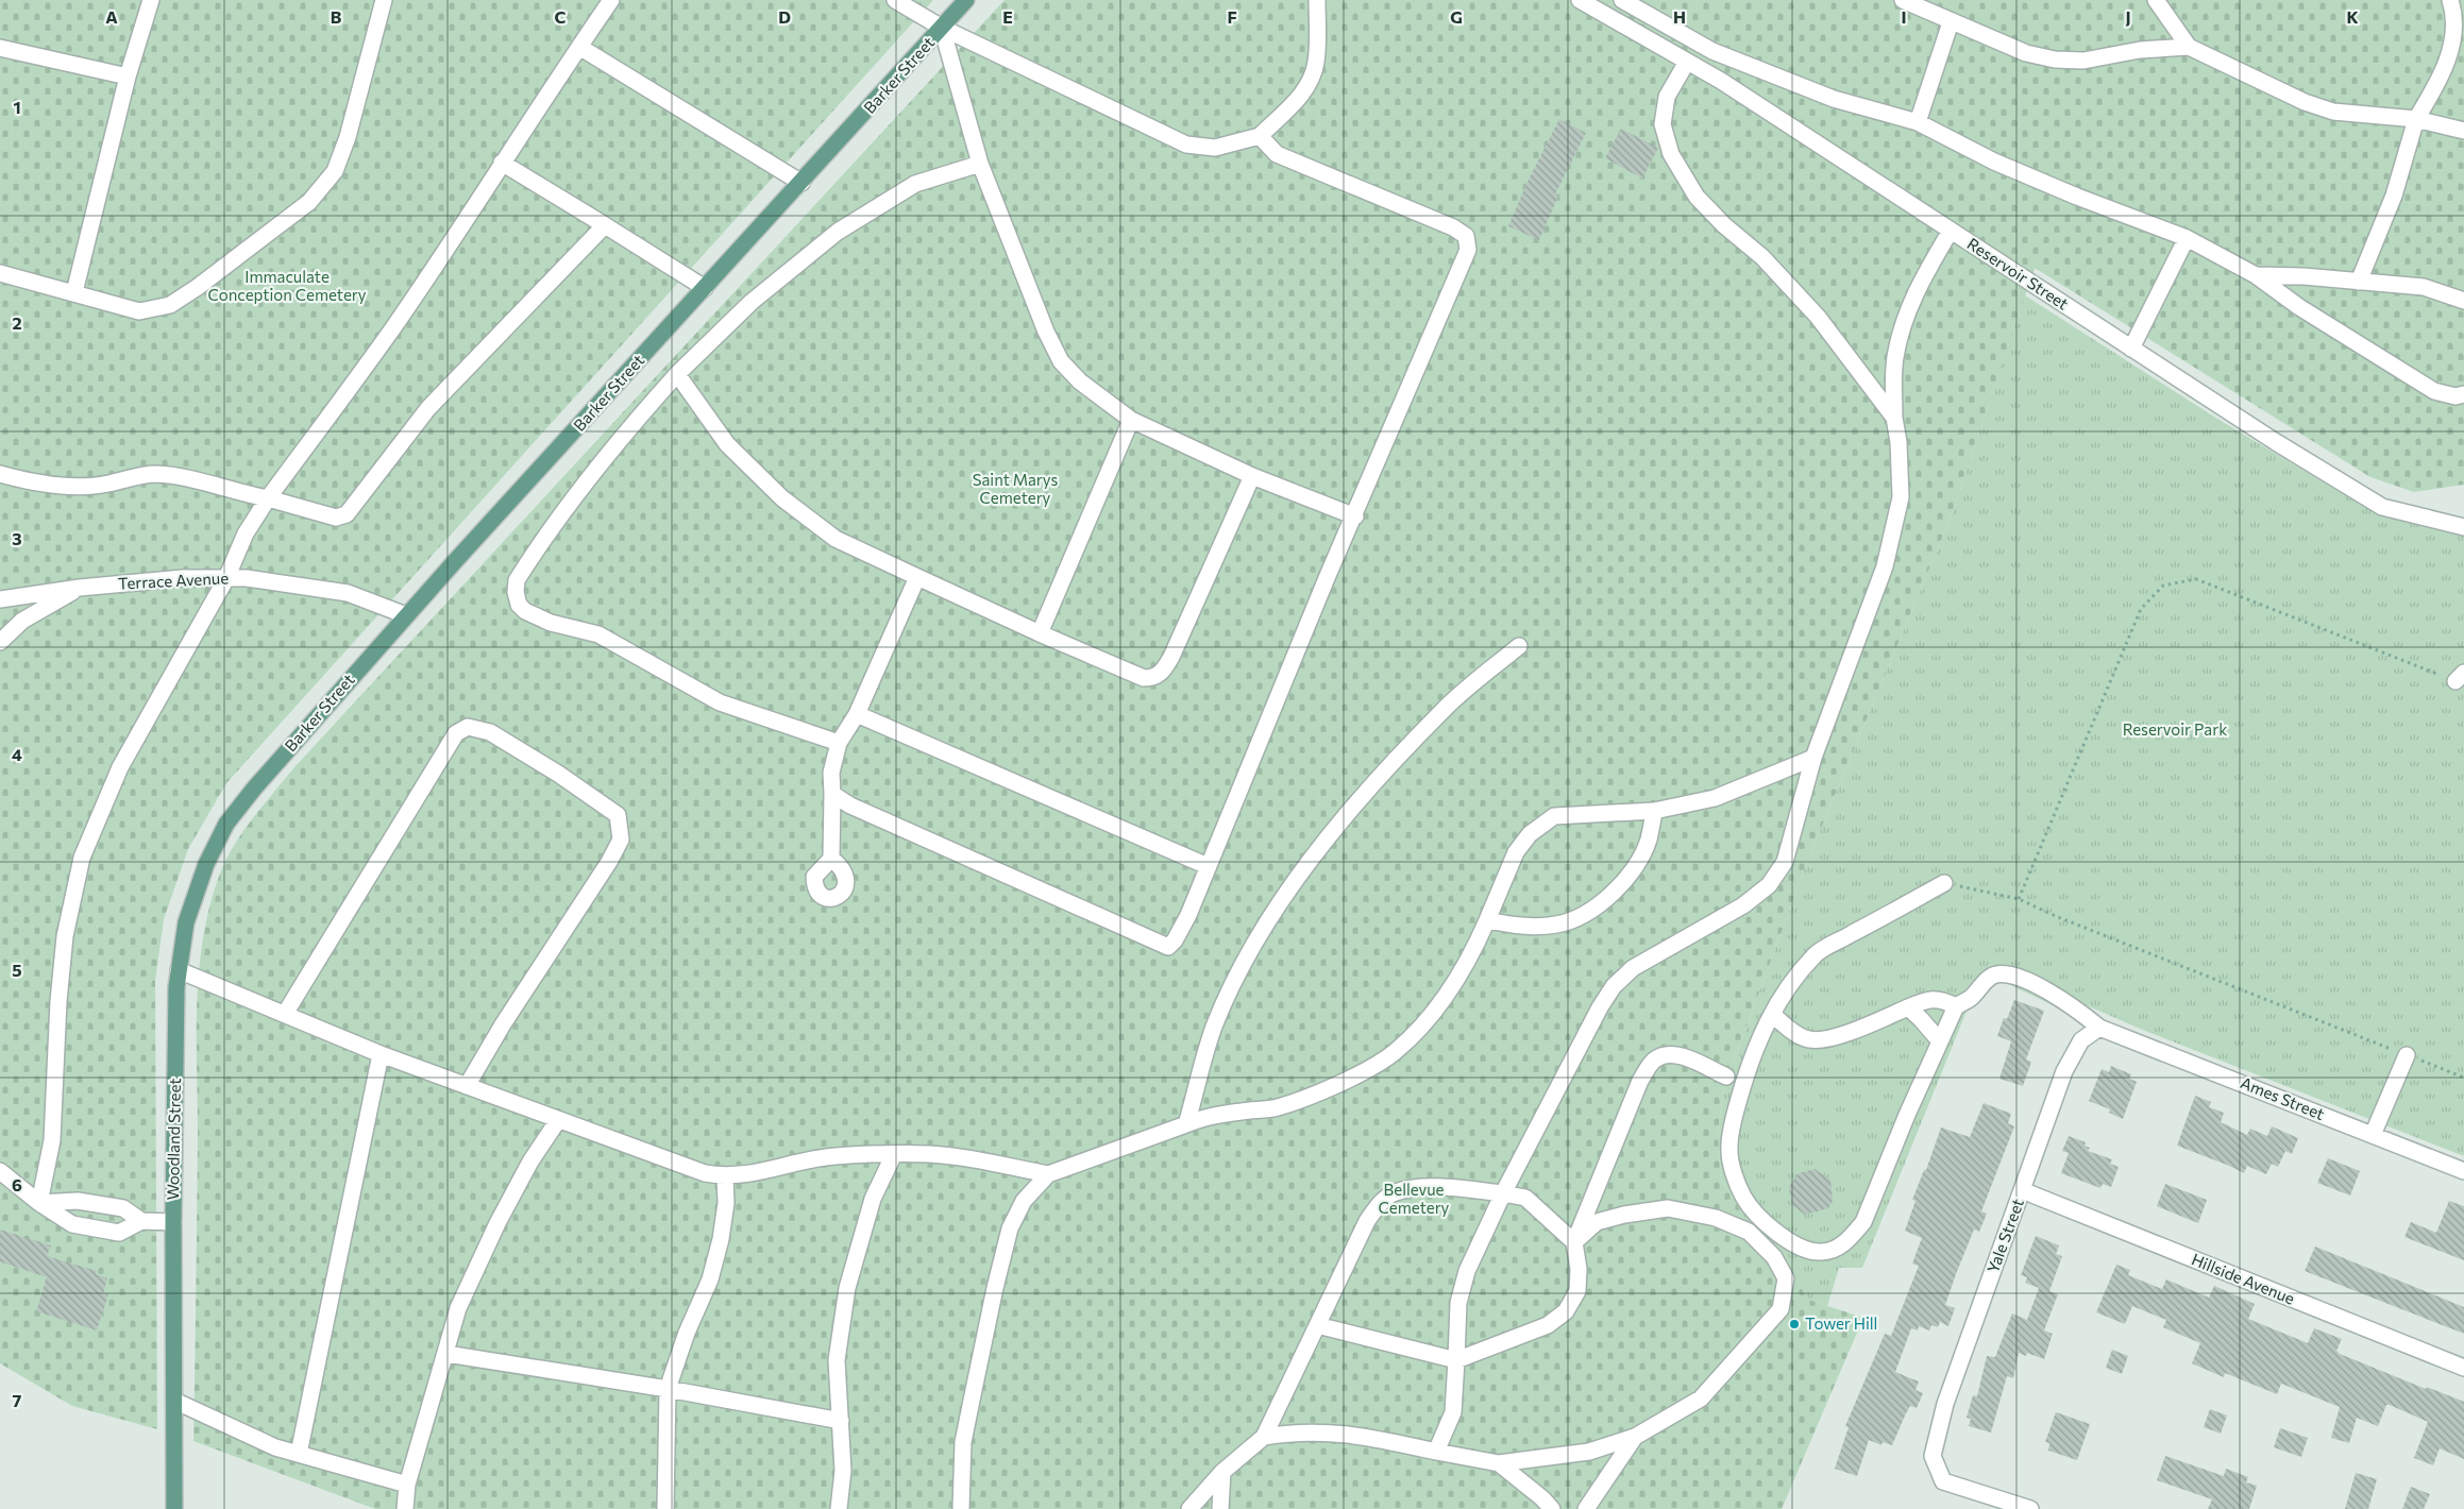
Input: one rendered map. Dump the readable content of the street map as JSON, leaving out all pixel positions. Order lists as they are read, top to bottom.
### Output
{
  "streets": {
    "main road": ["Barker Street", "Woodland Street"],
    "street": [
      "Reservoir Street",
      "Terrace Avenue",
      "Ames Street",
      "Yale Street",
      "Hillside Avenue"
    ]
  },
  "crossings": [
    ["Barker Street", "Terrace Avenue"],
    ["Barker Street", "Woodland Street"],
    ["Ames Street", "Yale Street"],
    ["Yale Street", "Hillside Avenue"]
  ],
  "parks": [
    "Immaculate Conception Cemetery",
    "Saint Marys Cemetery",
    "Reservoir Park",
    "Bellevue Cemetery"
  ],
  "places": ["Tower Hill"],
  "grid": {
    "columns": [
      "A",
      "B",
      "C",
      "D",
      "E",
      "F",
      "G",
      "H",
      "I",
      "J",
      "K"
    ],
    "rows": [
      "1",
      "2",
      "3",
      "4",
      "5",
      "6",
      "7"
    ]
  }
}
